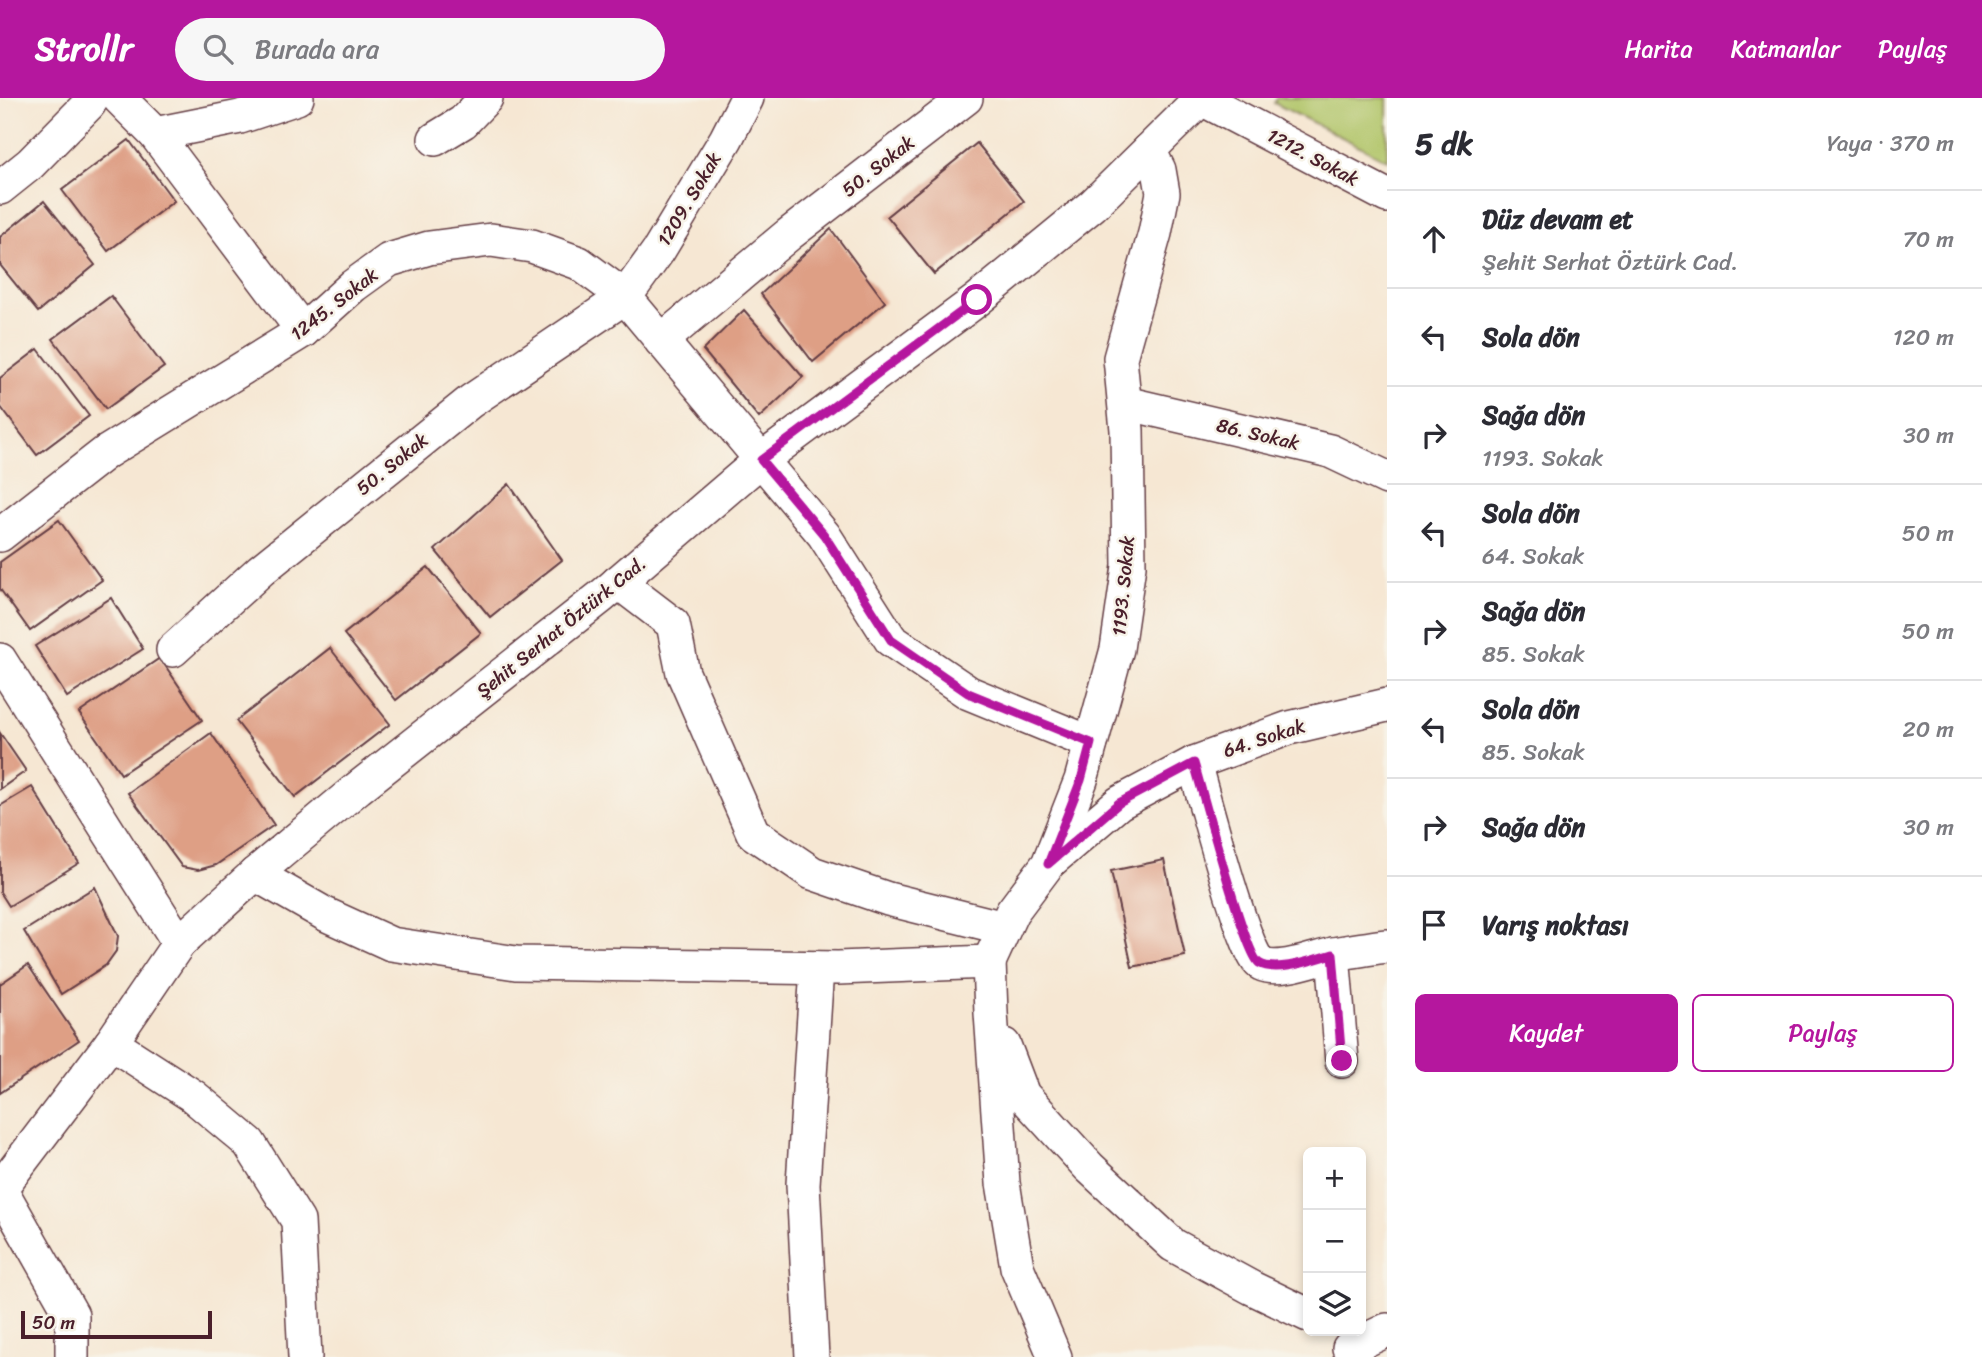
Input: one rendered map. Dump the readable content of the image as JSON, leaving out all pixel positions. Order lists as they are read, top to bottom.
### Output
{
  "streets": {
    "street": [
      "1212. Sokak",
      "50. Sokak",
      "1209. Sokak",
      "1245. Sokak",
      "86. Sokak",
      "1193. Sokak",
      "Şehit Serhat Öztürk Cad.",
      "64. Sokak"
    ]
  },
  "crossings": [
    ["1212. Sokak", "Şehit Serhat Öztürk Cad."],
    ["50. Sokak", "1209. Sokak"],
    ["50. Sokak", "1245. Sokak"],
    ["1209. Sokak", "1245. Sokak"],
    ["1245. Sokak", "1193. Sokak"],
    ["1245. Sokak", "Şehit Serhat Öztürk Cad."],
    ["86. Sokak", "1193. Sokak"],
    ["1193. Sokak", "Şehit Serhat Öztürk Cad."],
    ["1193. Sokak", "64. Sokak"]
  ],
  "scale_bar": "50 m",
  "page": {
    "header": "Strollr",
    "search": "Burada ara",
    "nav": ["Harita", "Katmanlar", "Paylaş"],
    "heading": ["5 dk", "Yaya · 370 m"],
    "list": [
      ["Düz devam et", "Şehit Serhat Öztürk Cad.", "70 m"],
      ["Sola dön", "120 m"],
      ["Sağa dön", "1193. Sokak", "30 m"],
      ["Sola dön", "64. Sokak", "50 m"],
      ["Sağa dön", "85. Sokak", "50 m"],
      ["Sola dön", "85. Sokak", "20 m"],
      ["Sağa dön", "30 m"],
      "Varış noktası"
    ],
    "buttons": ["Kaydet", "Paylaş"],
    "map_buttons": ["+", "−"],
    "scale": "50 m"
  }
}
